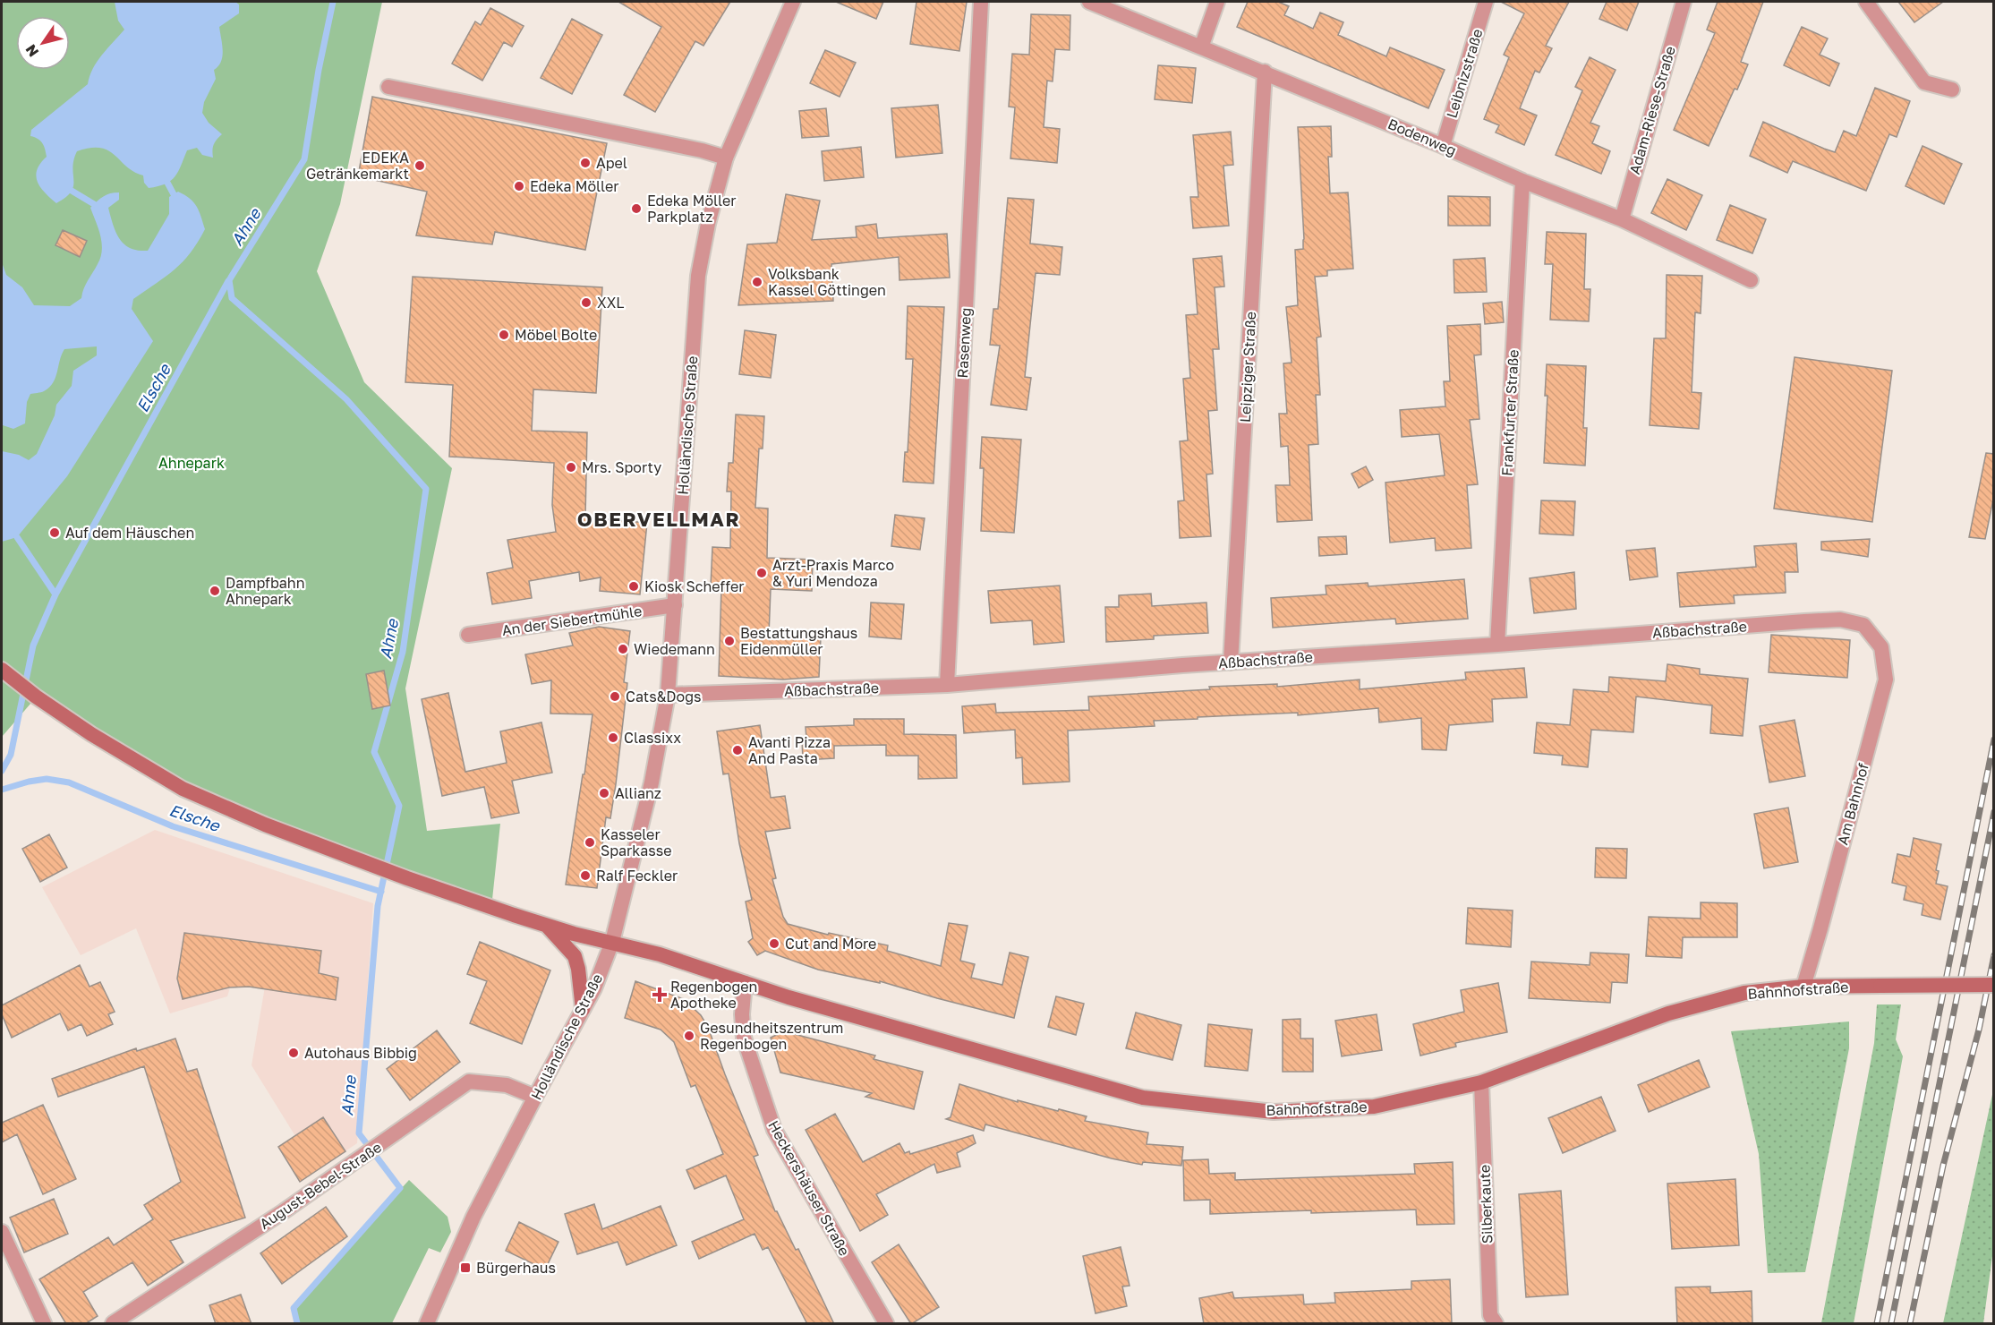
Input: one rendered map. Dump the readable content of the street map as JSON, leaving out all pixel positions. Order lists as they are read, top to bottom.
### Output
{
  "streets": {
    "main road": ["Bahnhofstraße"],
    "street": [
      "Leibnizstraße",
      "Adam-Riese-Straße",
      "Bodenweg",
      "Rasenweg",
      "Leipziger Straße",
      "Frankfurter Straße",
      "Holländische Straße",
      "An der Siebertmühle",
      "Aßbachstraße",
      "Am Bahnhof",
      "August-Bebel-Straße",
      "Heckershäuser Straße",
      "Silberkaute"
    ]
  },
  "crossings": [
    ["Leibnizstraße", "Bodenweg"],
    ["Adam-Riese-Straße", "Bodenweg"],
    ["Bodenweg", "Leipziger Straße"],
    ["Bodenweg", "Frankfurter Straße"],
    ["Rasenweg", "Aßbachstraße"],
    ["Leipziger Straße", "Aßbachstraße"],
    ["Frankfurter Straße", "Aßbachstraße"],
    ["Holländische Straße", "An der Siebertmühle"],
    ["Holländische Straße", "Aßbachstraße"],
    ["Holländische Straße", "Bahnhofstraße"],
    ["Holländische Straße", "August-Bebel-Straße"],
    ["Aßbachstraße", "Am Bahnhof"],
    ["Am Bahnhof", "Bahnhofstraße"],
    ["Bahnhofstraße", "Heckershäuser Straße"],
    ["Bahnhofstraße", "Silberkaute"]
  ],
  "districts": ["OBERVELLMAR"],
  "water": ["Ahne", "Elsche"],
  "parks": ["Ahnepark"],
  "places": {
    "other": [
      "Apel",
      "EDEKA Getränkemarkt",
      "Edeka Möller",
      "Edeka Möller Parkplatz",
      "Volksbank Kassel Göttingen",
      "XXL",
      "Möbel Bolte",
      "Mrs. Sporty",
      "Auf dem Häuschen",
      "Arzt-Praxis Marco & Yuri Mendoza",
      "Kiosk Scheffer",
      "Dampfbahn Ahnepark",
      "Bestattungshaus Eidenmüller",
      "Wiedemann",
      "Cats&Dogs",
      "Classixx",
      "Avanti Pizza And Pasta",
      "Allianz",
      "Kasseler Sparkasse",
      "Ralf Feckler",
      "Cut and More",
      "Gesundheitszentrum Regenbogen",
      "Autohaus Bibbig"
    ],
    "health": ["Regenbogen Apotheke"],
    "transit": ["Bürgerhaus"]
  },
  "north": "bottom left"
}
